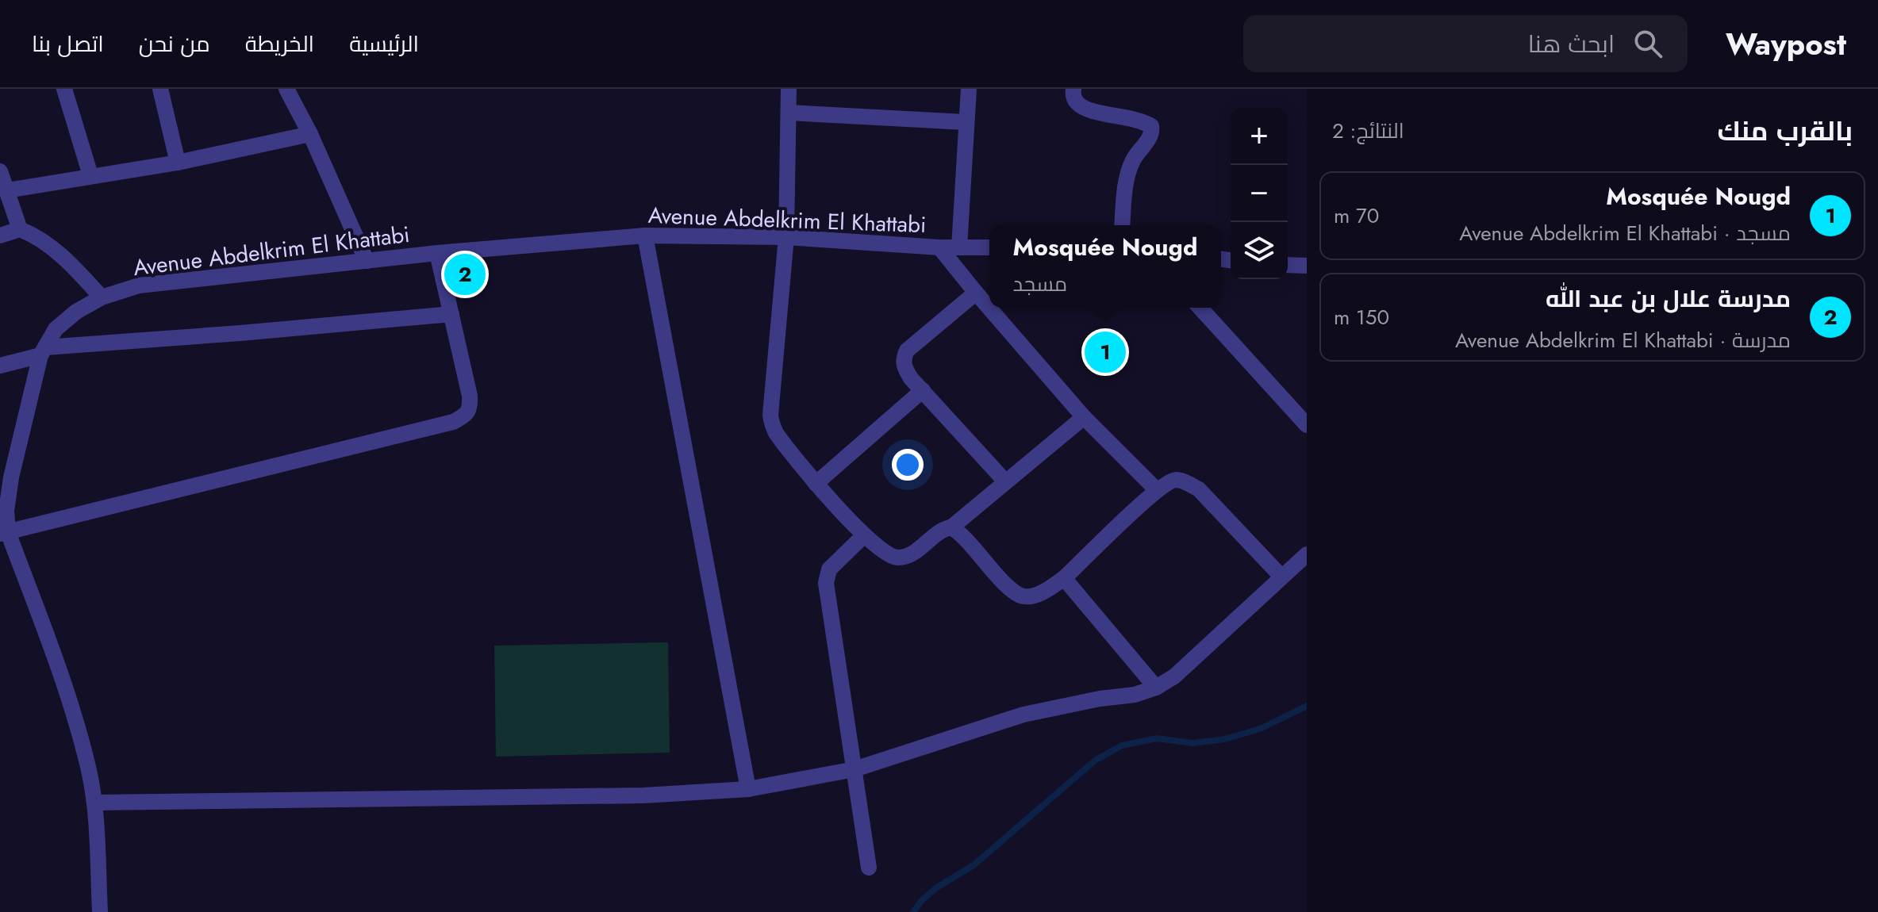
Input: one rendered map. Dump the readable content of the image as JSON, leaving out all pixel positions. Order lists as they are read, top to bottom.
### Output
{
  "streets": {
    "street": ["Avenue Abdelkrim El Khattabi"]
  },
  "page": {
    "header": "Waypost",
    "search": "ابحث هنا",
    "nav": [
      "الرئيسية",
      "الخريطة",
      "من نحن",
      "اتصل بنا"
    ],
    "heading": ["بالقرب منك", "النتائج: 2"],
    "map_buttons": ["+", "−"],
    "list": [
      {
        "mark": "1",
        "name": "Mosquée Nougd",
        "note": "مسجد · Avenue Abdelkrim El Khattabi",
        "value": "70 m"
      },
      {
        "mark": "2",
        "name": "مدرسة علال بن عبد الله",
        "note": "مدرسة · Avenue Abdelkrim El Khattabi",
        "value": "150 m"
      }
    ],
    "popup": ["Mosquée Nougd", "مسجد"],
    "pins": ["2", "1"]
  }
}
